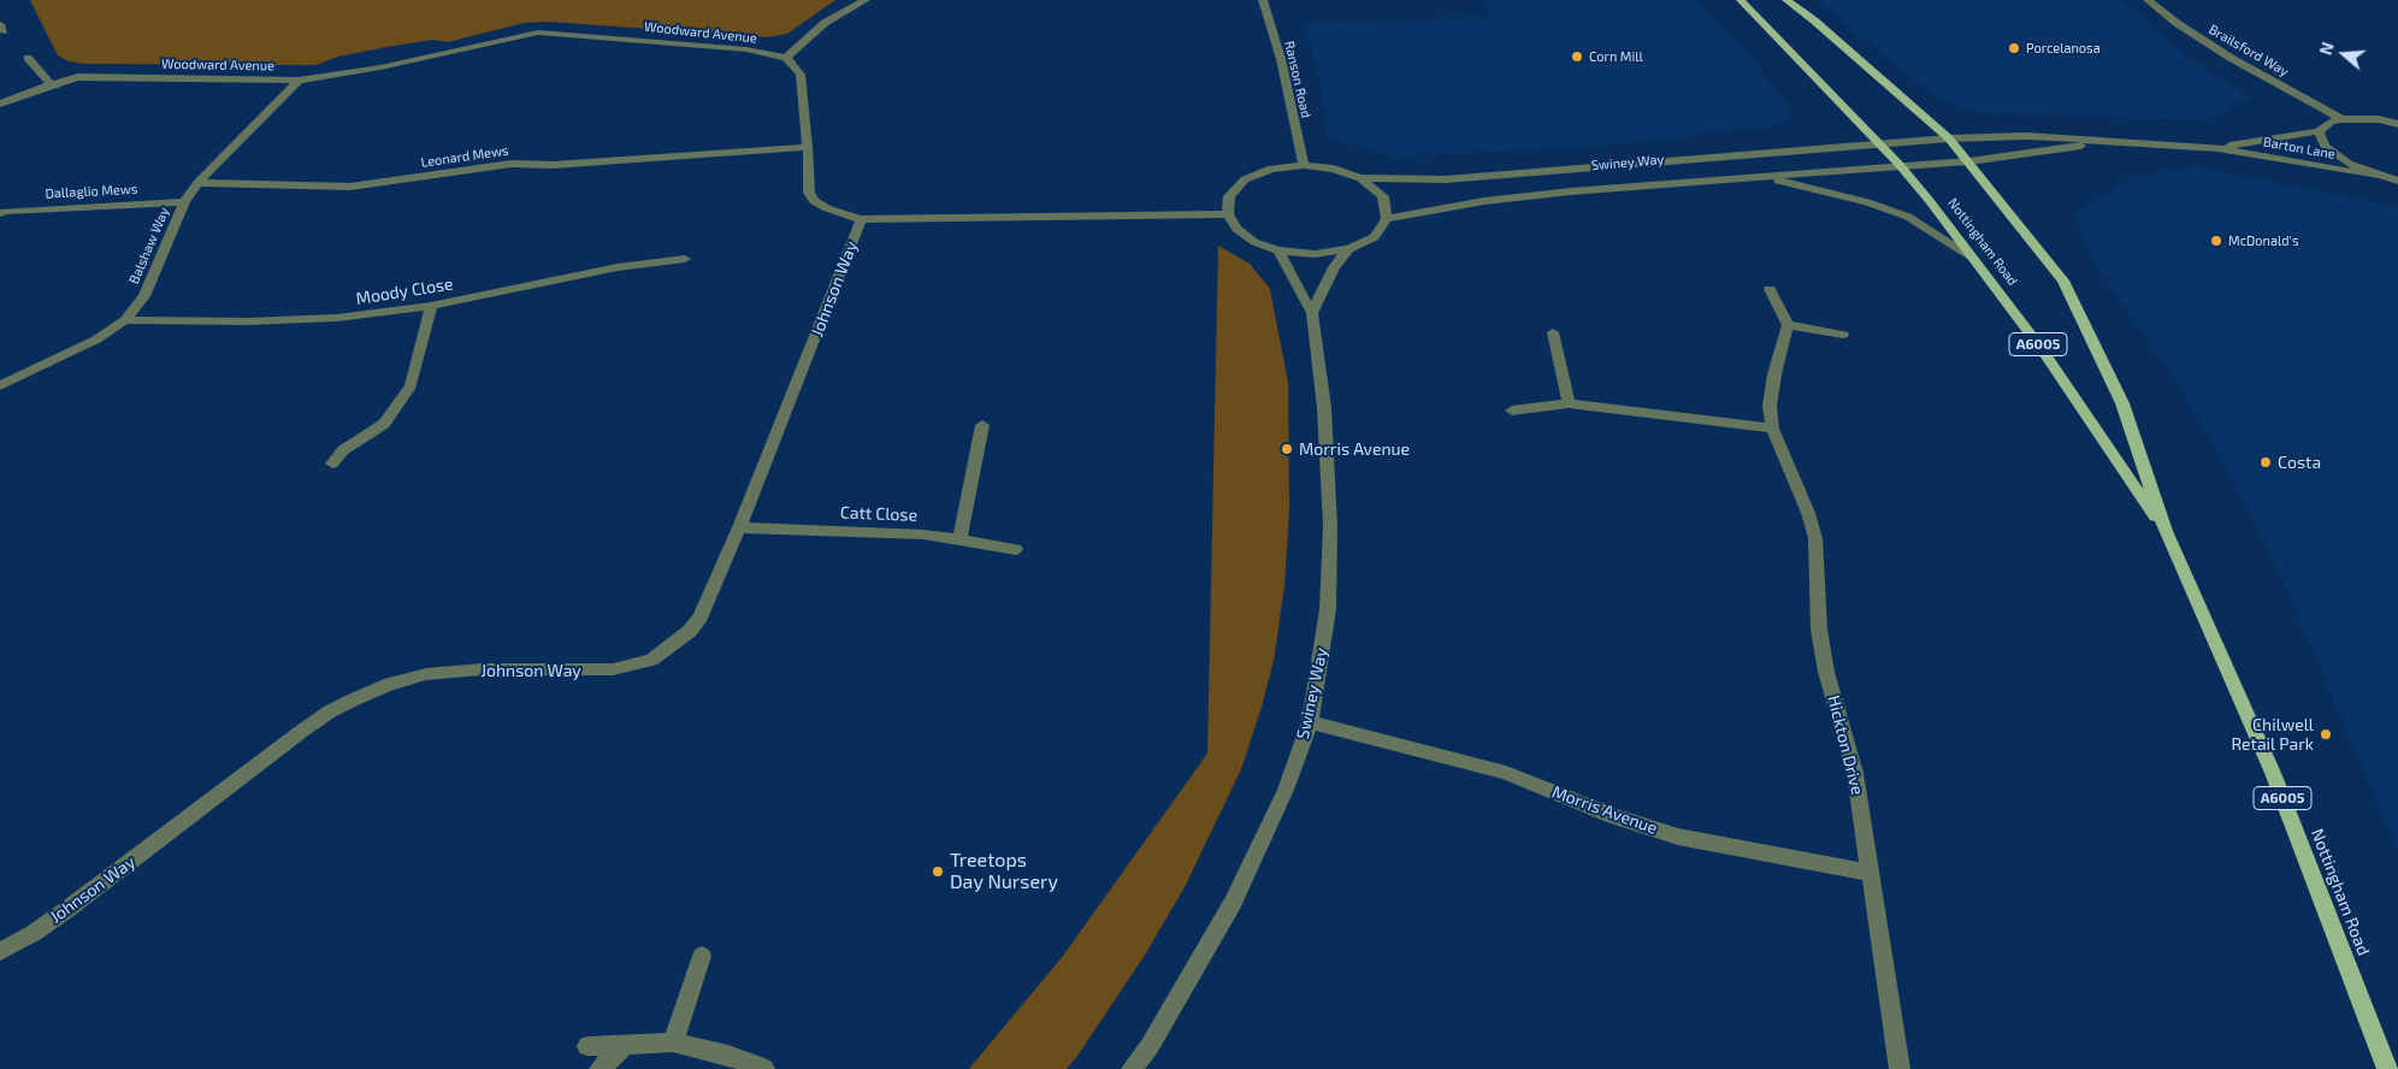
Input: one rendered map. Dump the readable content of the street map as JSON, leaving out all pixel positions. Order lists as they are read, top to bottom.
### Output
{
  "streets": {
    "main road": ["Nottingham Road", "A6005"],
    "street": [
      "Woodward Avenue",
      "Brailsford Way",
      "Ranson Road",
      "Barton Lane",
      "Leonard Mews",
      "Swiney Way",
      "Dallaglio Mews",
      "Balshaw Way",
      "Johnson Way",
      "Moody Close",
      "Catt Close",
      "Hickton Drive",
      "Morris Avenue"
    ]
  },
  "crossings": [
    ["Woodward Avenue", "Balshaw Way"],
    ["Brailsford Way", "Barton Lane"],
    ["Ranson Road", "Swiney Way"],
    ["Barton Lane", "Swiney Way"],
    ["Barton Lane", "Nottingham Road"],
    ["Leonard Mews", "Balshaw Way"],
    ["Swiney Way", "Nottingham Road"],
    ["Swiney Way", "Morris Avenue"],
    ["Dallaglio Mews", "Balshaw Way"],
    ["Balshaw Way", "Moody Close"],
    ["Johnson Way", "Catt Close"],
    ["Hickton Drive", "Morris Avenue"]
  ],
  "places": [
    "Porcelanosa",
    "Corn Mill",
    "McDonald's",
    "Morris Avenue",
    "Costa",
    "Chilwell Retail Park",
    "Treetops Day Nursery"
  ],
  "north": "left"
}
